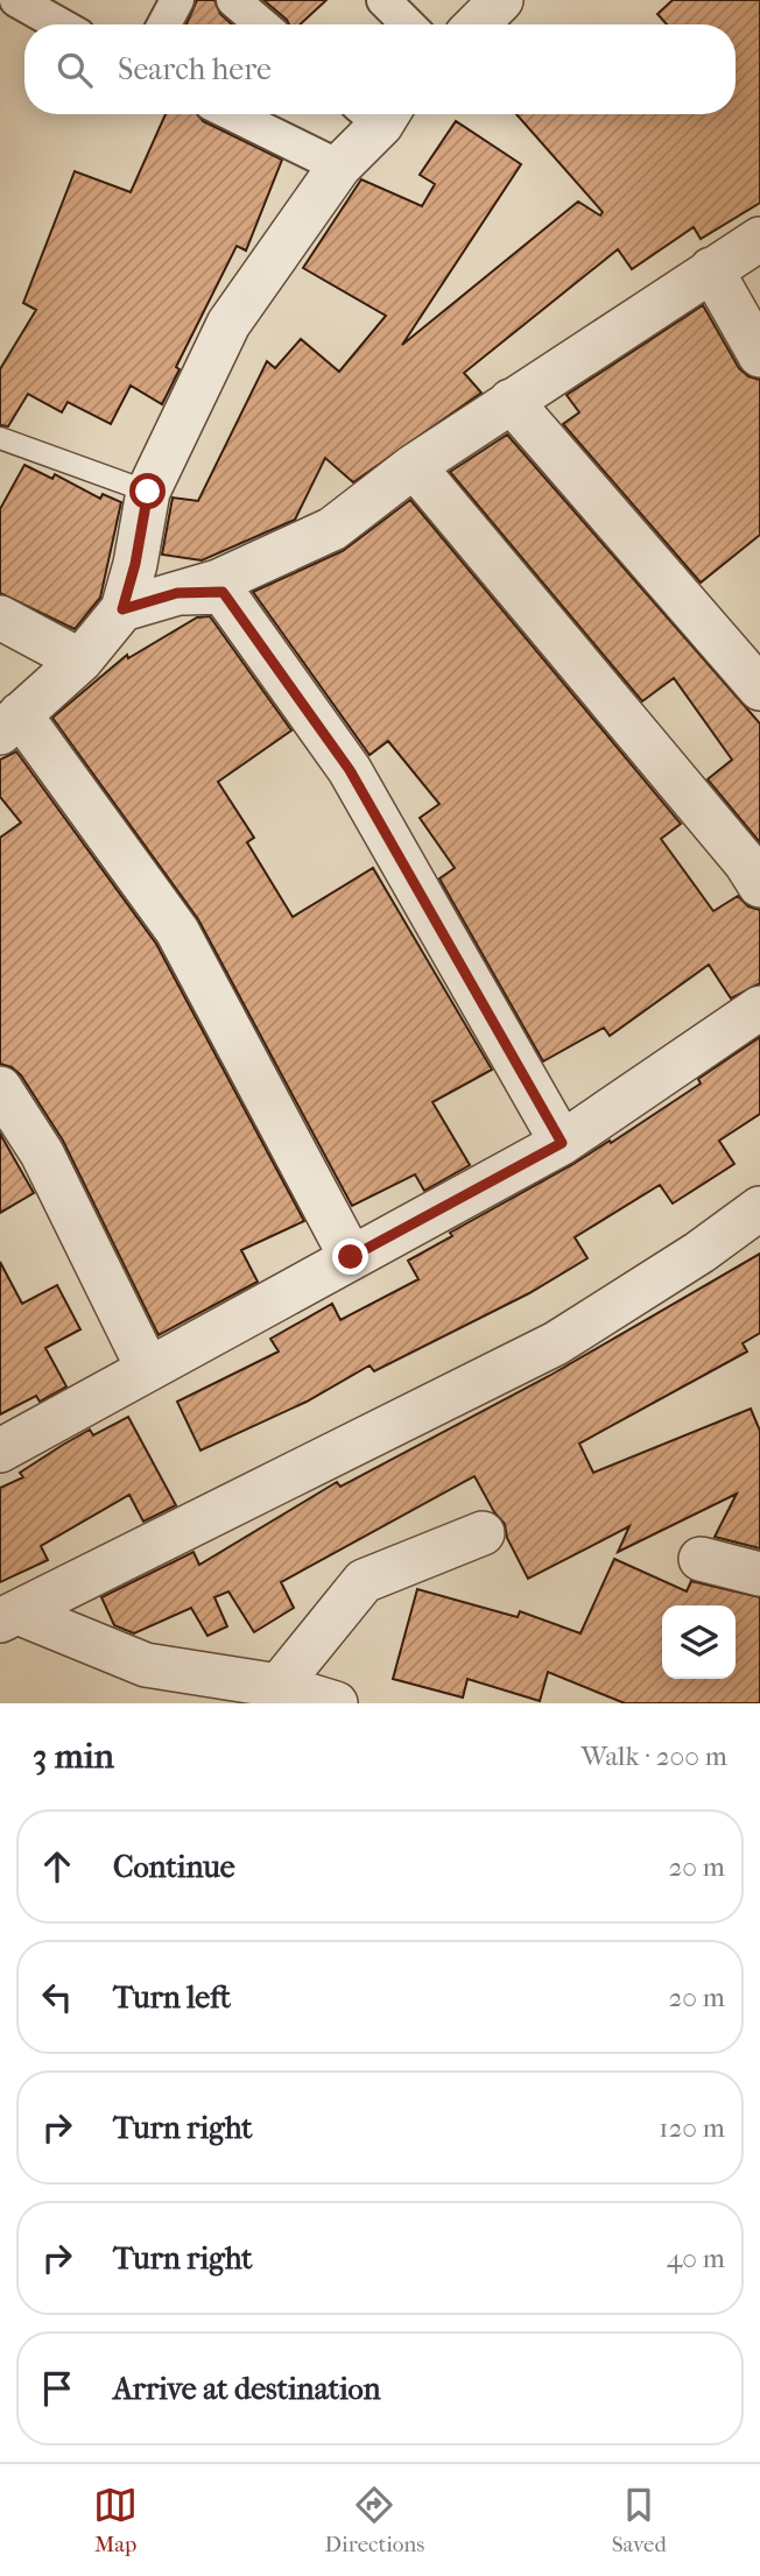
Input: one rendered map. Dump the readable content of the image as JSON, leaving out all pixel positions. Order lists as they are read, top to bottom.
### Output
{
  "page": {
    "search": "Search here",
    "heading": ["3 min", "Walk · 200 m"],
    "list": [
      ["Continue", "20 m"],
      ["Turn left", "20 m"],
      ["Turn right", "120 m"],
      ["Turn right", "40 m"],
      "Arrive at destination"
    ],
    "nav": ["Map", "Directions", "Saved"]
  }
}
